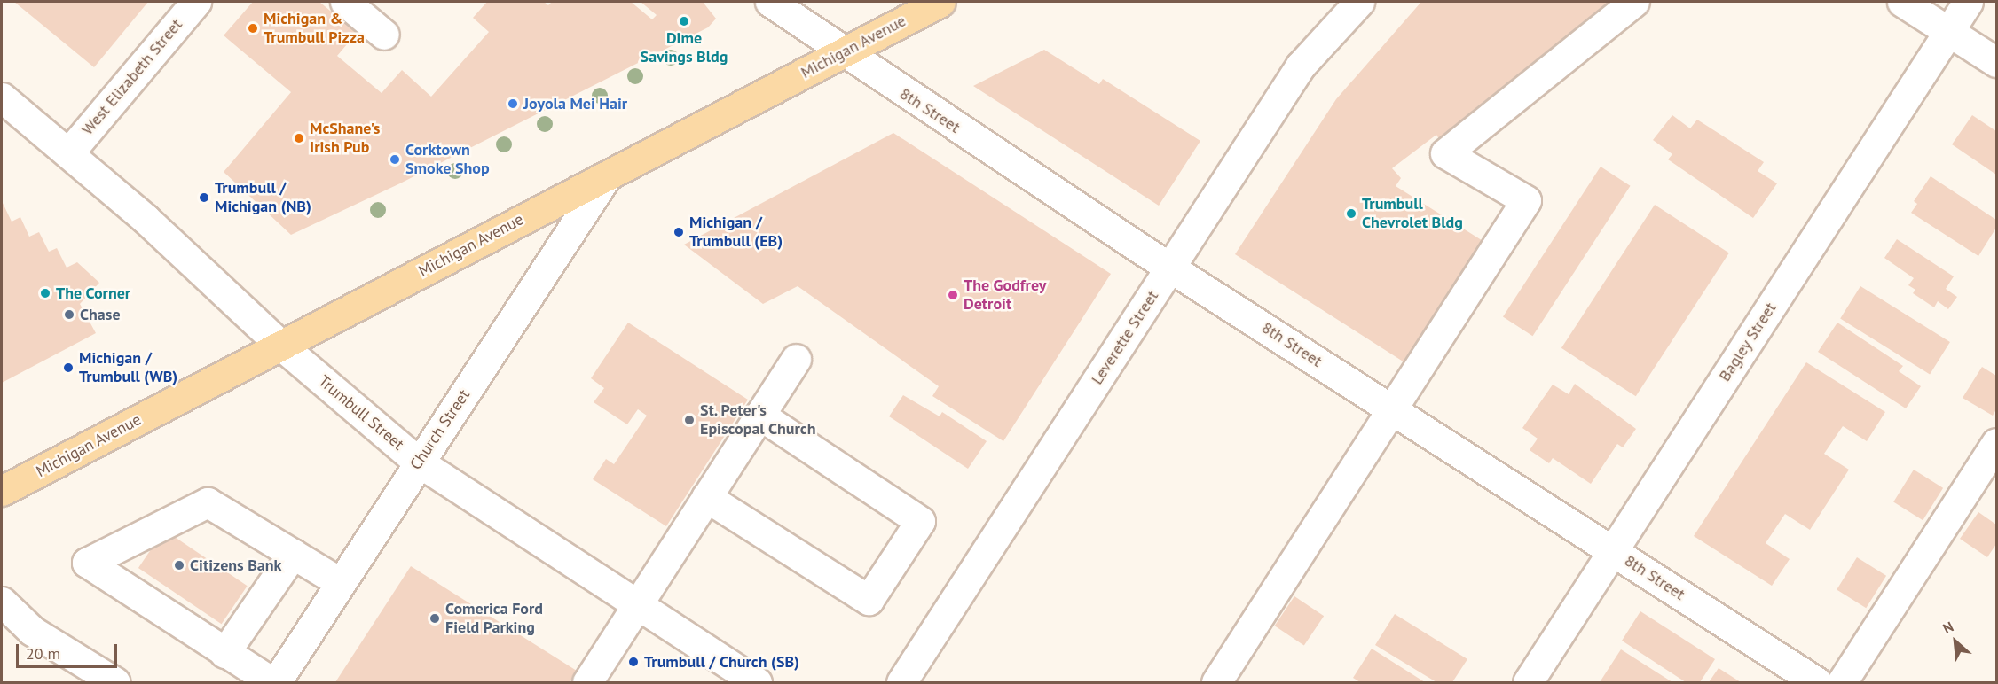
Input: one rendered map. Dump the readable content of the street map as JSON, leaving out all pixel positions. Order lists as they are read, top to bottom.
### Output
{
  "streets": {
    "main road": ["Michigan Avenue"],
    "street": [
      "West Elizabeth Street",
      "8th Street",
      "Leverette Street",
      "Bagley Street",
      "Trumbull Street",
      "Church Street"
    ]
  },
  "crossings": [
    ["Michigan Avenue", "8th Street"],
    ["Michigan Avenue", "Trumbull Street"],
    ["Michigan Avenue", "Church Street"],
    ["West Elizabeth Street", "Trumbull Street"],
    ["8th Street", "Leverette Street"],
    ["8th Street", "Bagley Street"],
    ["Trumbull Street", "Church Street"]
  ],
  "places": [
    "Dime Savings Bldg",
    "Michigan & Trumbull Pizza",
    "Joyola Mei Hair",
    "McShane's Irish Pub",
    "Corktown Smoke Shop",
    "Trumbull / Michigan (NB)",
    "Trumbull Chevrolet Bldg",
    "Michigan / Trumbull (EB)",
    "The Corner",
    "The Godfrey Detroit",
    "Chase",
    "Michigan / Trumbull (WB)",
    "St. Peter's Episcopal Church",
    "Citizens Bank",
    "Comerica Ford Field Parking",
    "Trumbull / Church (SB)"
  ],
  "scale_bar": "20 m",
  "north": "top left"
}
